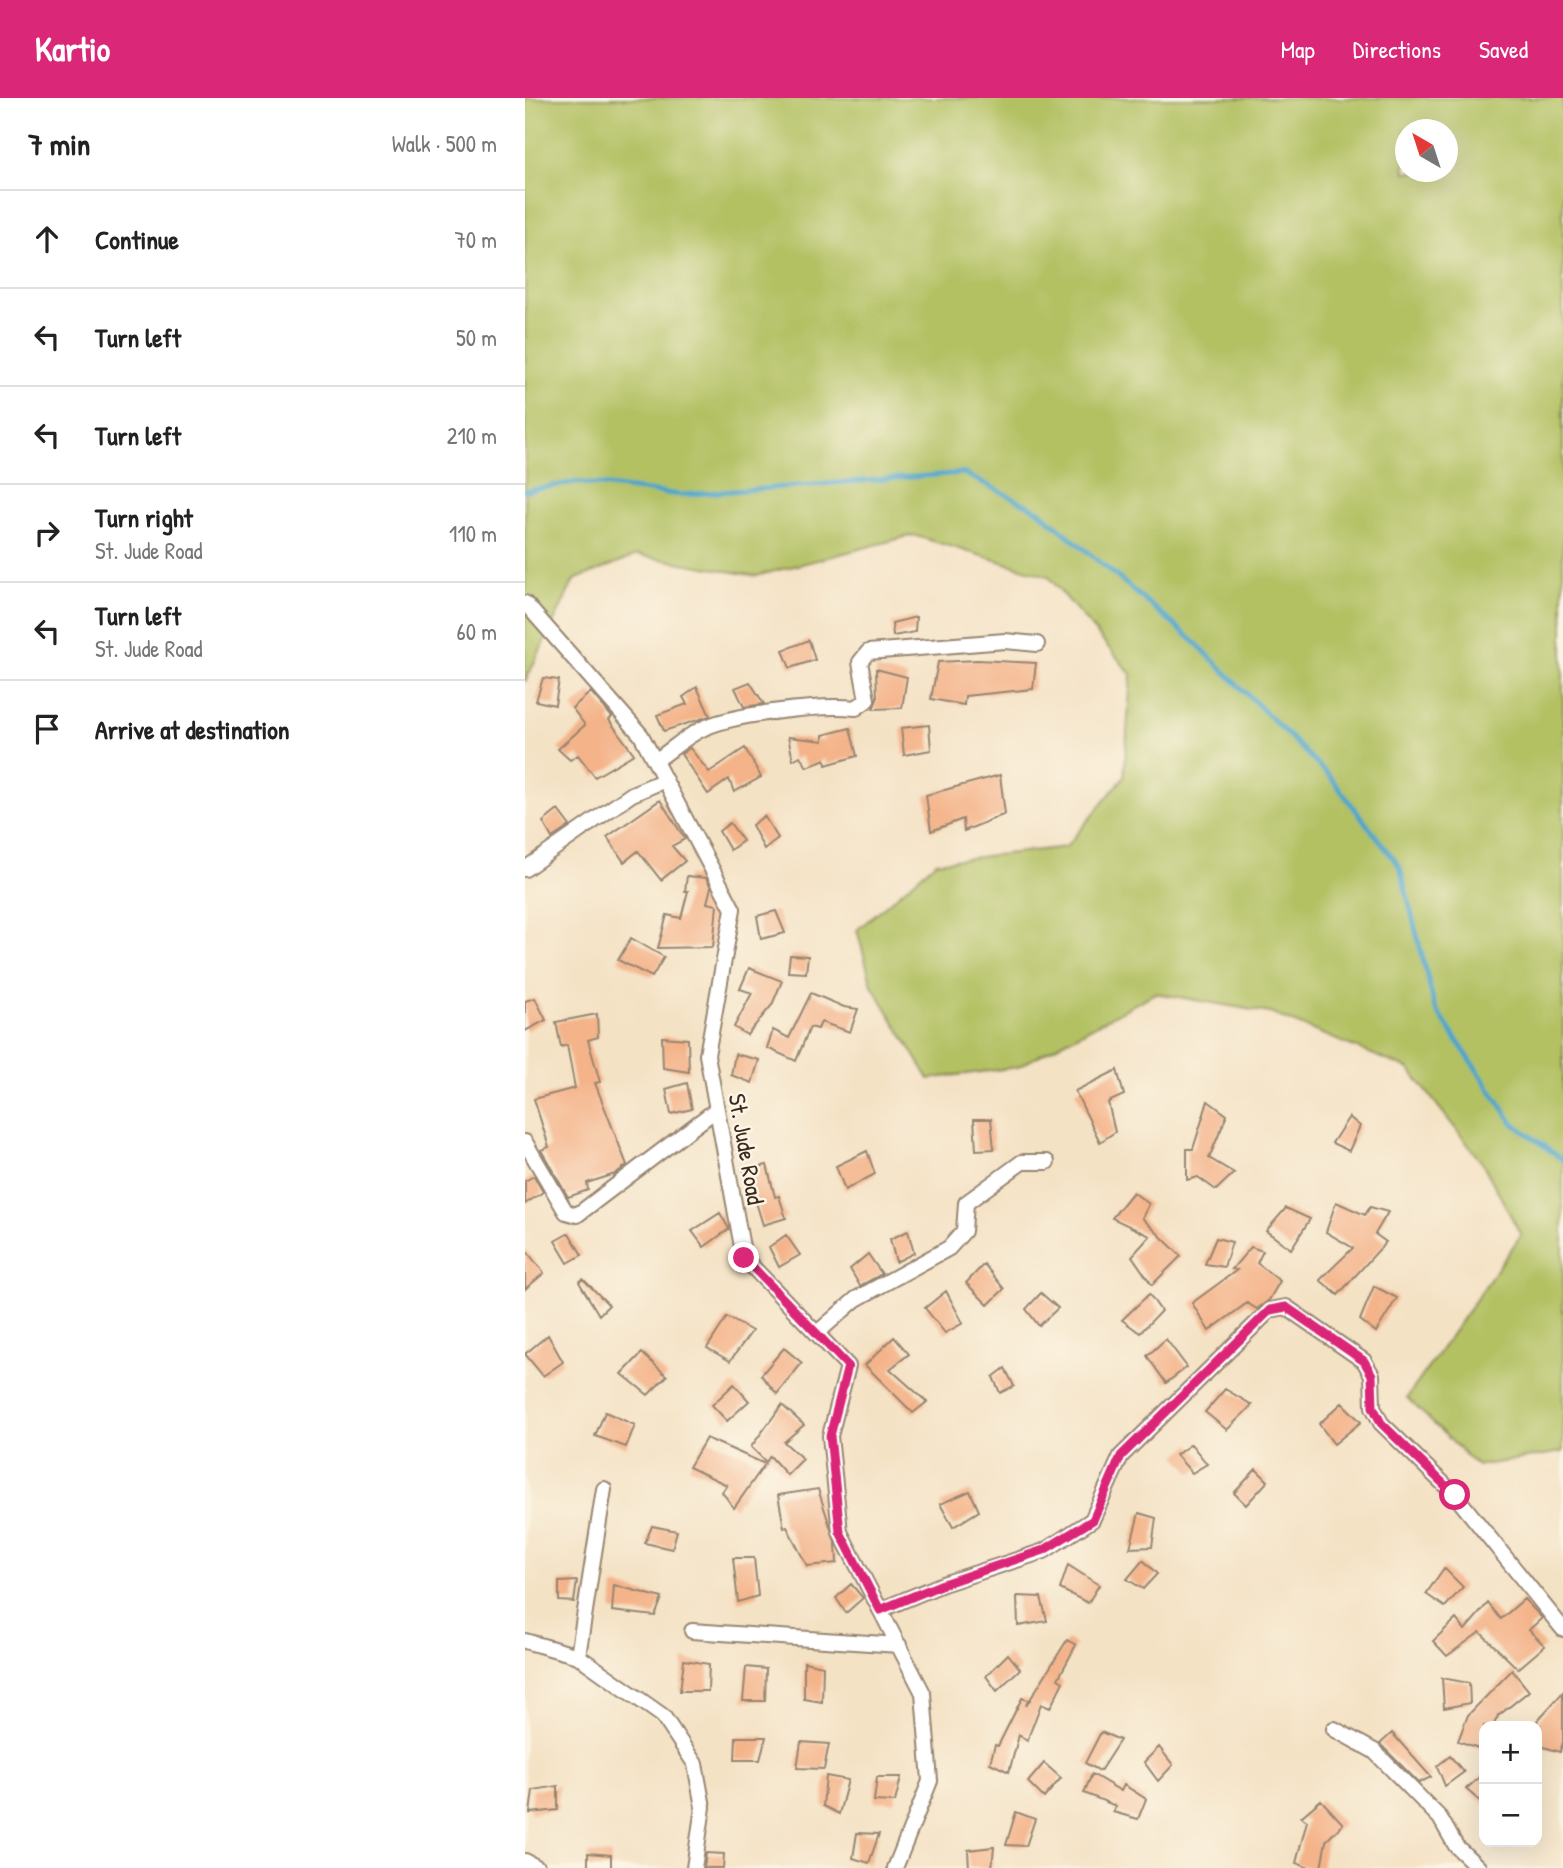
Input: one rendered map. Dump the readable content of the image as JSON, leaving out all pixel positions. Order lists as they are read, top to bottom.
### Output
{
  "streets": {
    "street": ["St. Jude Road"]
  },
  "north": "top left",
  "page": {
    "header": "Kartio",
    "nav": ["Map", "Directions", "Saved"],
    "heading": ["7 min", "Walk · 500 m"],
    "list": [
      ["Continue", "70 m"],
      ["Turn left", "50 m"],
      ["Turn left", "210 m"],
      ["Turn right", "St. Jude Road", "110 m"],
      ["Turn left", "St. Jude Road", "60 m"],
      "Arrive at destination"
    ],
    "map_buttons": ["+", "−"]
  }
}
